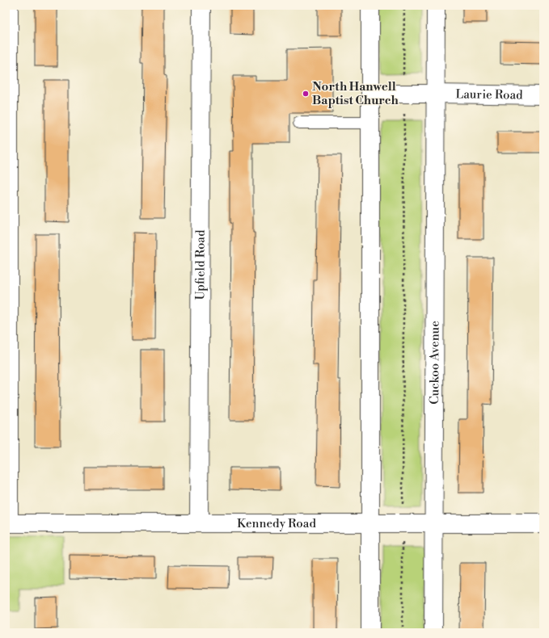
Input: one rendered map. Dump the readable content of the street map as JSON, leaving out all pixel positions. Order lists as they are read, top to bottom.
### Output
{
  "streets": {
    "street": [
      "Laurie Road",
      "Upfield Road",
      "Cuckoo Avenue",
      "Kennedy Road"
    ]
  },
  "crossings": [
    ["Laurie Road", "Cuckoo Avenue"],
    ["Upfield Road", "Kennedy Road"],
    ["Cuckoo Avenue", "Kennedy Road"]
  ],
  "places": ["North Hanwell Baptist Church"]
}
